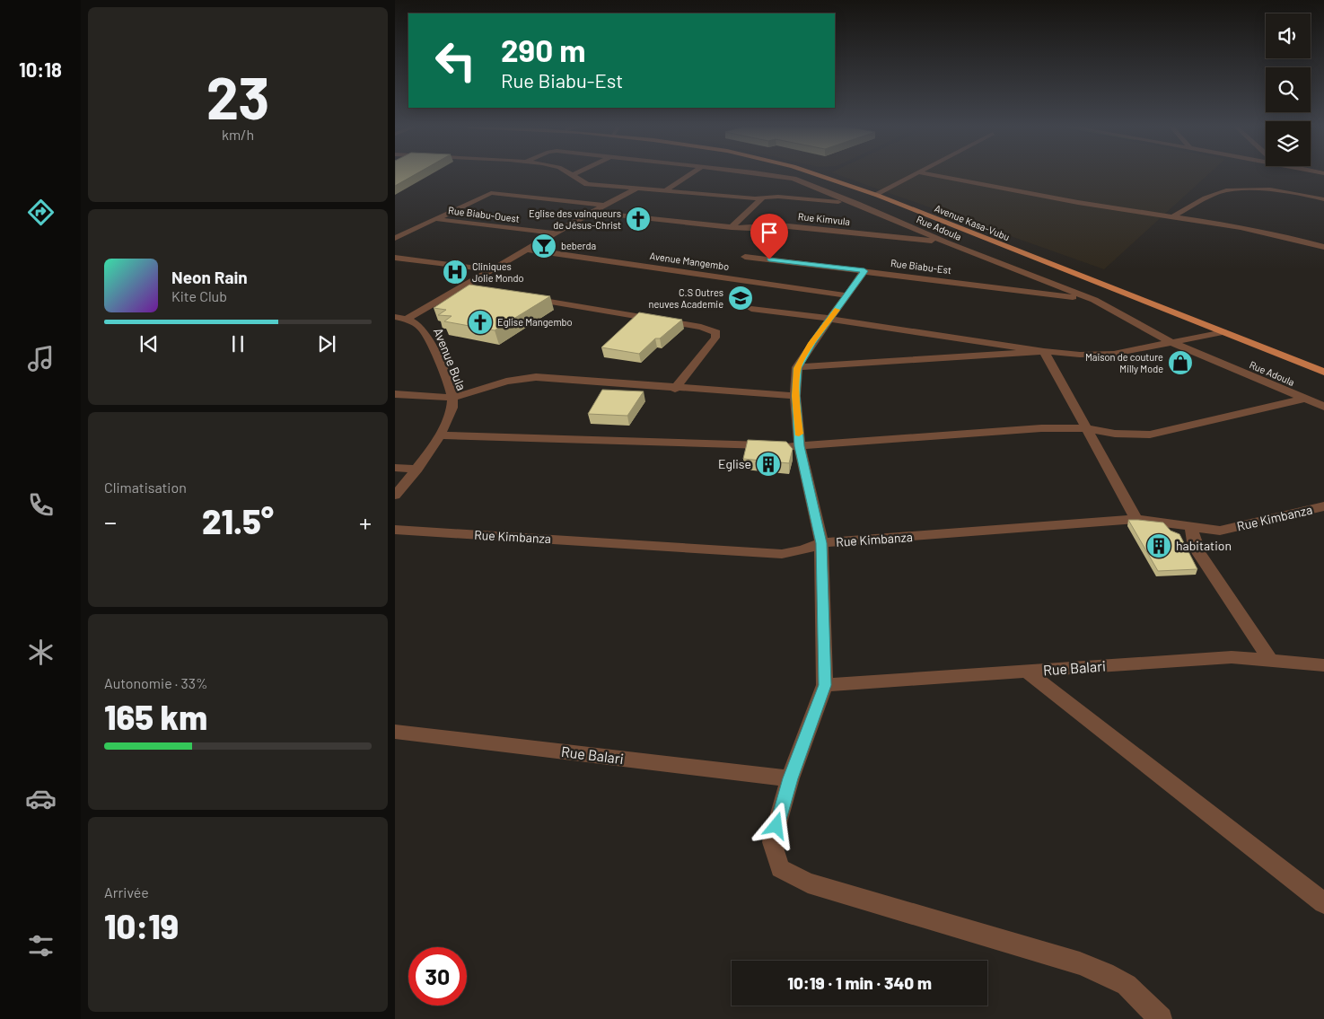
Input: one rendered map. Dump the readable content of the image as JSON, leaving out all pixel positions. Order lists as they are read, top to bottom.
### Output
{
  "streets": {
    "main road": ["Avenue Kasa-Vubu"],
    "street": [
      "Rue Biabu-Ouest",
      "Rue Kimvula",
      "Rue Adoula",
      "Avenue Mangembo",
      "Rue Biabu-Est",
      "Avenue Bula",
      "Rue Kimbanza",
      "Rue Balari"
    ]
  },
  "crossings": [
    ["Rue Kimvula", "Rue Adoula"],
    ["Rue Adoula", "Rue Biabu-Est"]
  ],
  "places": {
    "church": ["Eglise des vainqueurs de Jésus-Christ", "Eglise Mangembo"],
    "bar": ["beberda"],
    "hospital": ["Cliniques Jolie Mondo"],
    "school or university": ["C.S Outres neuves Academie"],
    "shop": ["Maison de couture Milly Mode"],
    "building": ["Eglise", "habitation"]
  },
  "page": {
    "tabs": "10:18",
    "tile": [
      ["23", "km/h"],
      "Climatisation",
      ["Autonomie · 33%", "165 km"],
      ["Arrivée", "10:19"]
    ],
    "turn": ["290 m", "Rue Biabu-Est"],
    "song": ["Neon Rain", "Kite Club"],
    "heat": ["−", "21.5°", "+"],
    "limit": "30",
    "trip": "10:19 · 1 min · 340 m"
  }
}
